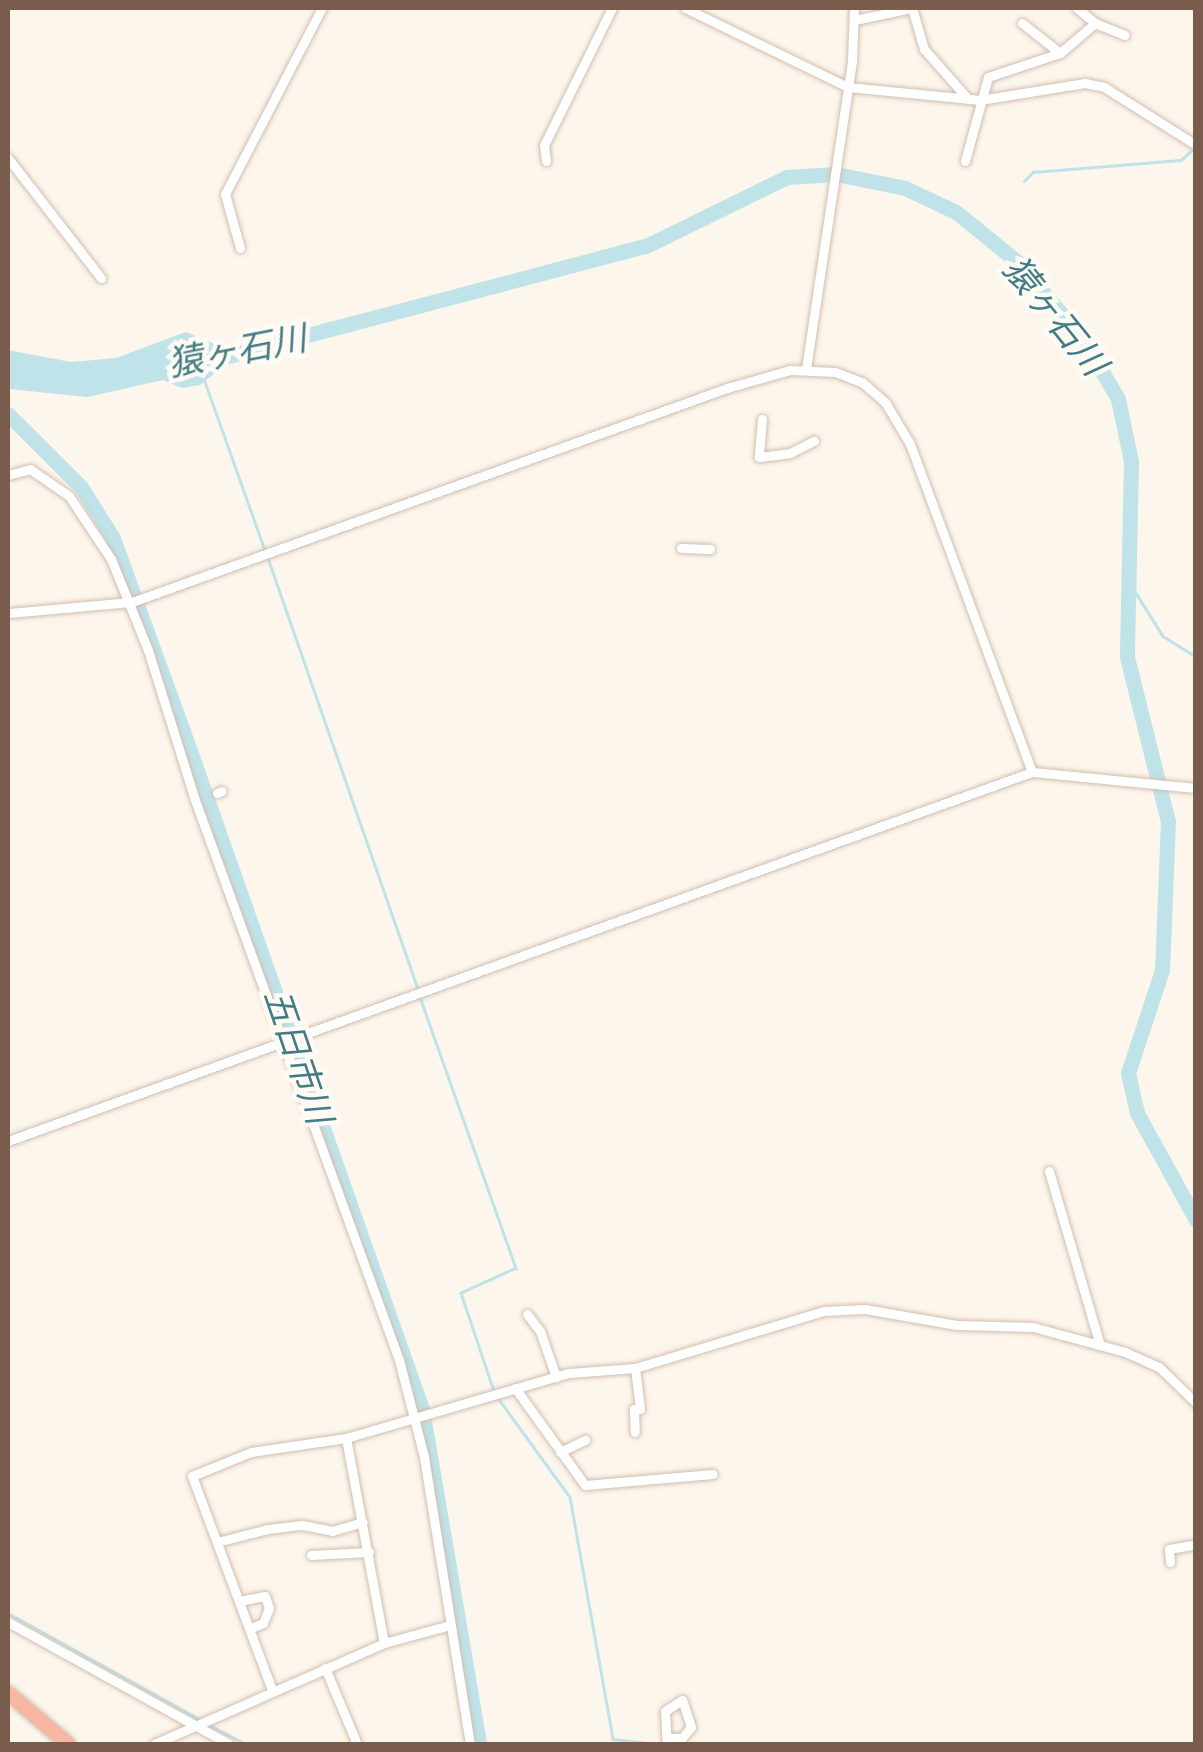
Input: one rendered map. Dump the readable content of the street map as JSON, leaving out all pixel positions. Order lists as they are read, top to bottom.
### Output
{
  "water": ["猿ヶ石川", "五日市川"]
}
